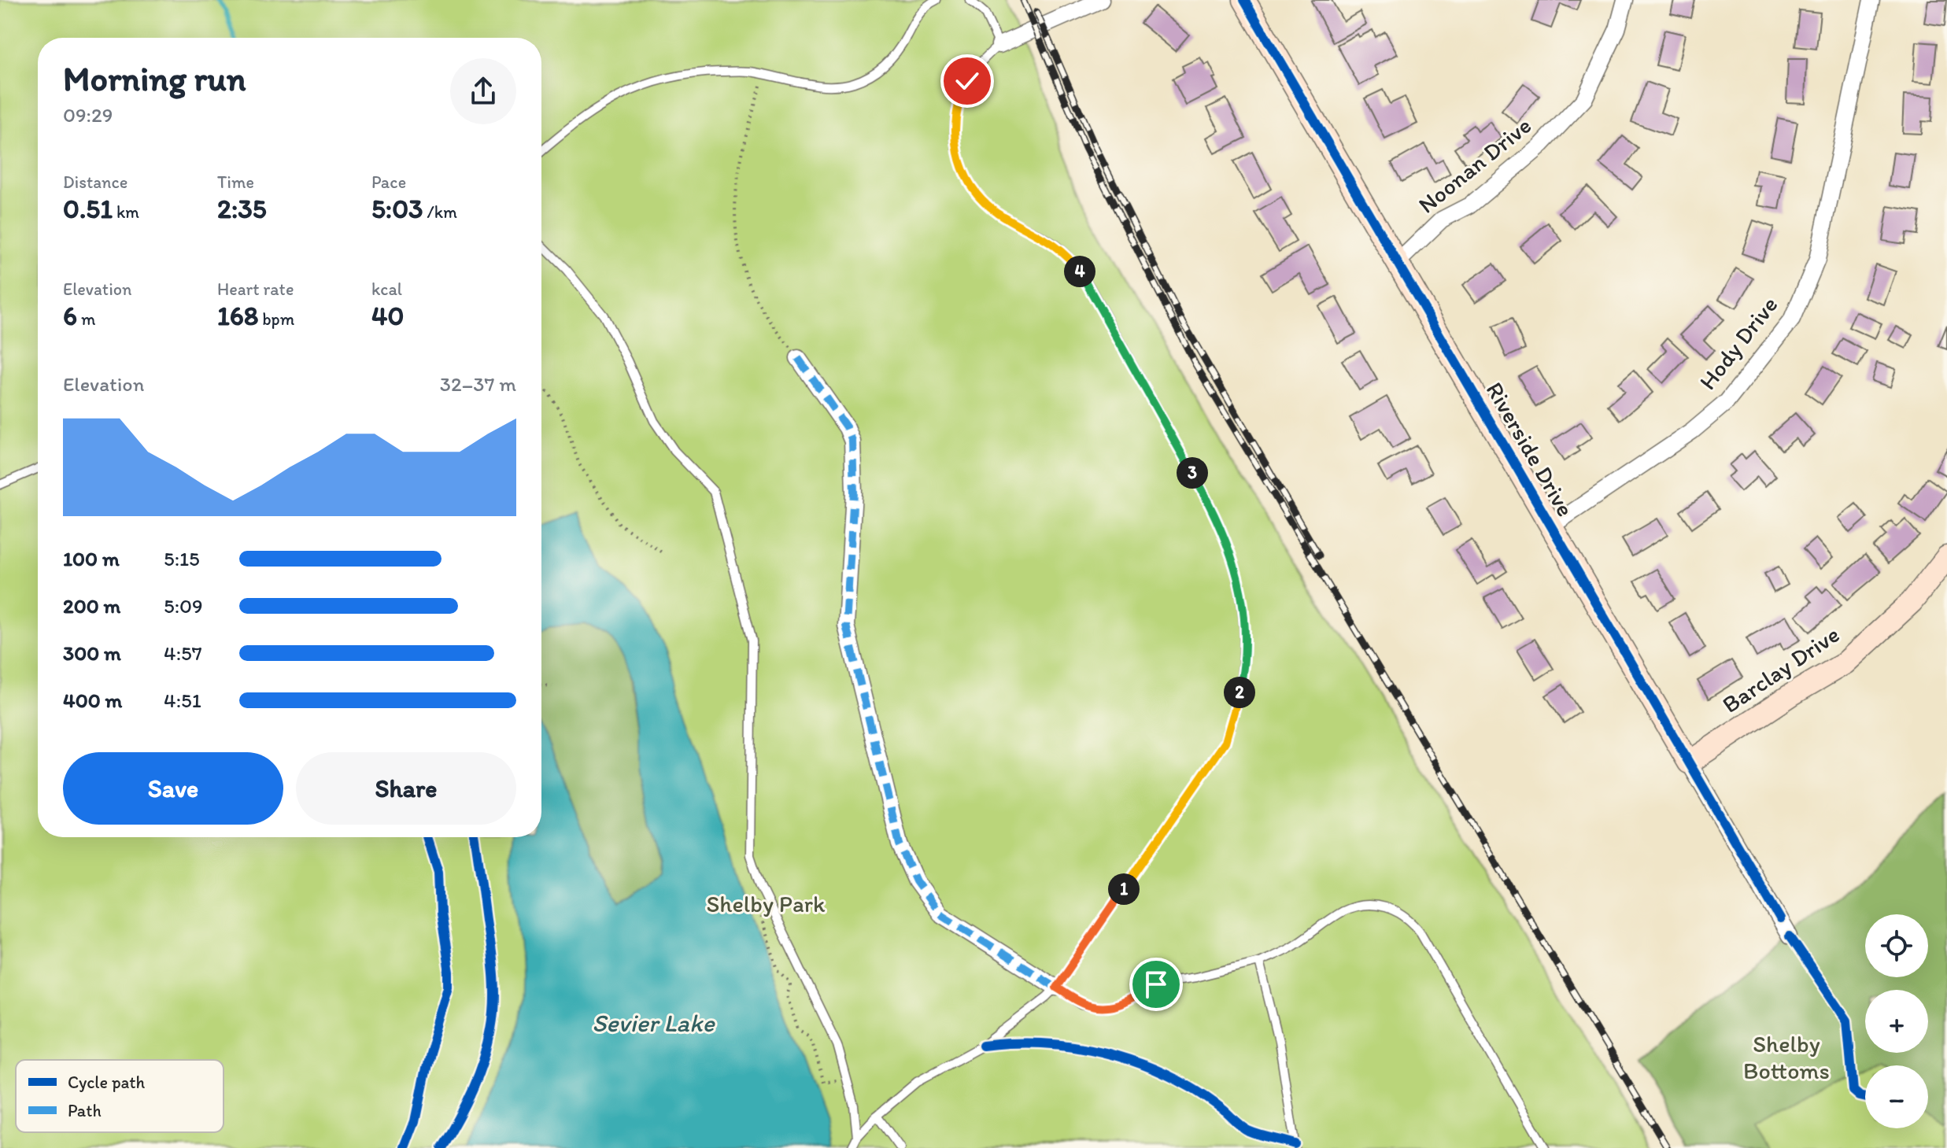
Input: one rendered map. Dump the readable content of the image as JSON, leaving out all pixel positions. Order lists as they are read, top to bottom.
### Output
{
  "streets": {
    "street": [
      "Noonan Drive",
      "Hody Drive",
      "Riverside Drive",
      "Barclay Drive"
    ]
  },
  "crossings": [
    ["Noonan Drive", "Riverside Drive"],
    ["Hody Drive", "Riverside Drive"],
    ["Riverside Drive", "Barclay Drive"]
  ],
  "water": ["Sevier Lake"],
  "parks": ["Shelby Park", "Shelby Bottoms"],
  "legend": ["Cycle path", "Path"],
  "page": {
    "heading": ["Morning run", "09:29"],
    "stats": [
      ["Distance", "0.51 km"],
      ["Time", "2:35"],
      ["Pace", "5:03 /km"],
      ["Elevation", "6 m"],
      ["Heart rate", "168 bpm"],
      ["kcal", "40"]
    ],
    "pins": [
      "4",
      "3",
      "2",
      "1"
    ],
    "chart": ["Elevation", "32–37 m"],
    "list": [
      {
        "name": "100 m",
        "note": "5:15"
      },
      {
        "name": "200 m",
        "note": "5:09"
      },
      {
        "name": "300 m",
        "note": "4:57"
      },
      {
        "name": "400 m",
        "note": "4:51"
      }
    ],
    "buttons": ["Save", "Share"],
    "map_buttons": ["+", "−"]
  }
}
